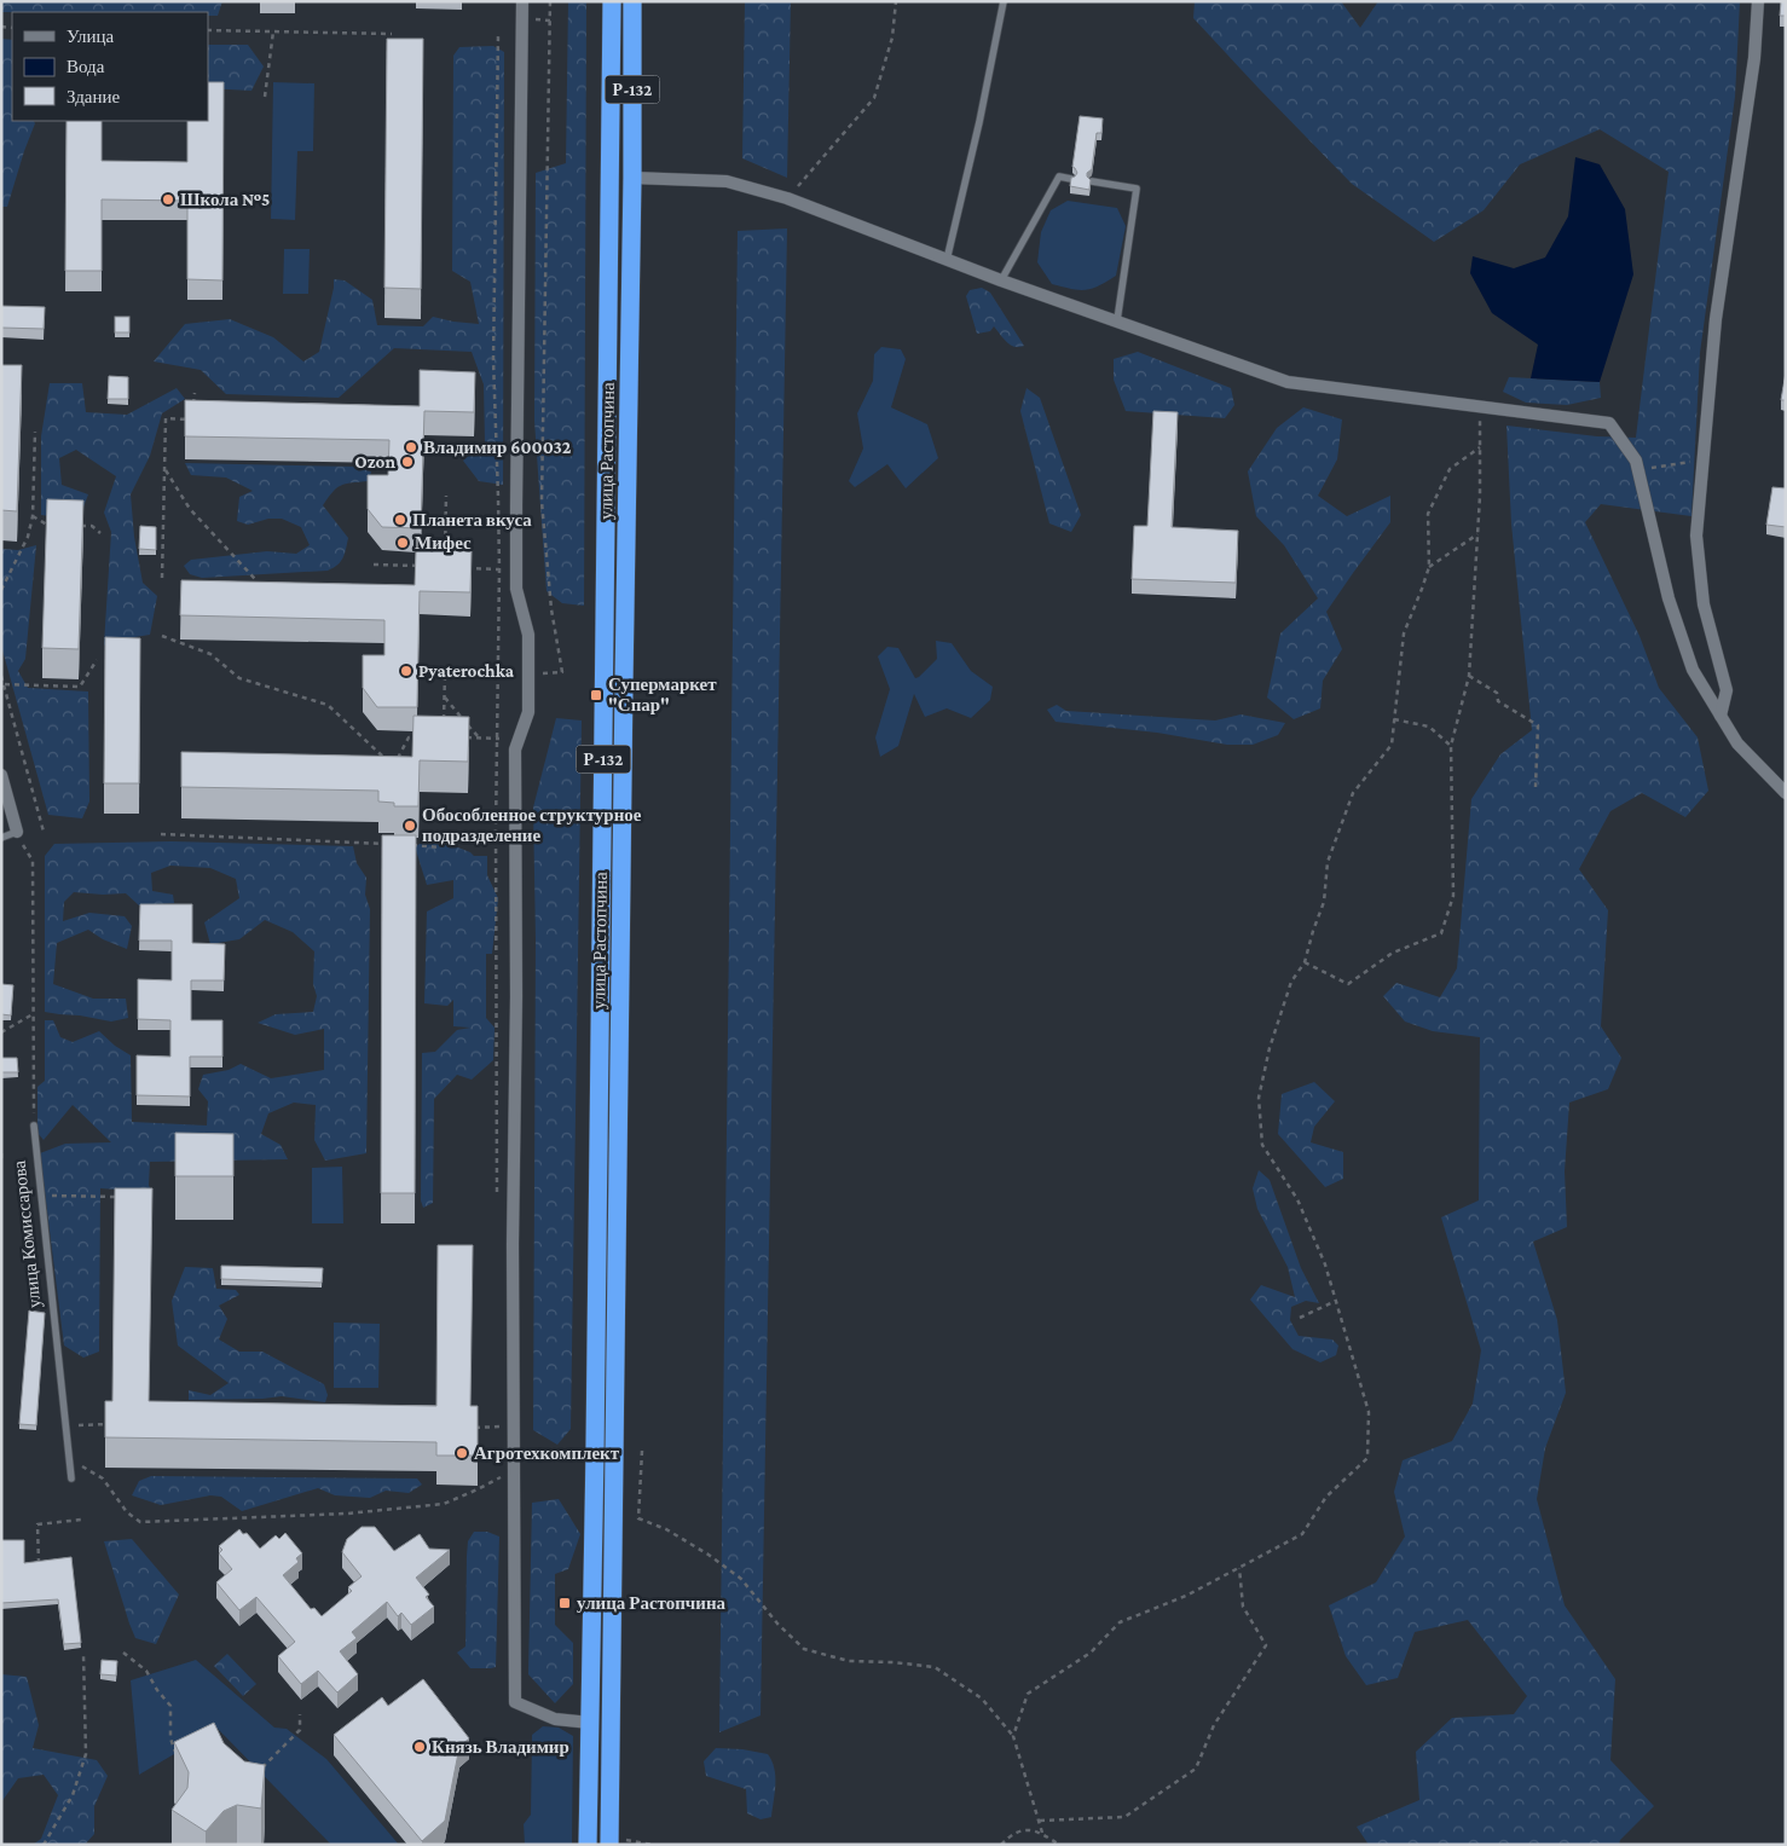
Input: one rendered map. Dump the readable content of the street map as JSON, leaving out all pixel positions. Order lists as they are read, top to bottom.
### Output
{
  "streets": {
    "highway": ["Р-132", "улица Растопчина"],
    "lane": ["улица Комиссарова"]
  },
  "places": {
    "other": [
      "Школа №5",
      "Владимир 600032",
      "Ozon",
      "Планета вкуса",
      "Мифес",
      "Pyaterochka",
      "Обособленное структурное подразделение",
      "Агротехкомплект",
      "Князь Владимир"
    ],
    "transit": ["Супермаркет \"Спар\"", "улица Растопчина"]
  },
  "legend": ["Улица", "Вода", "Здание"]
}
